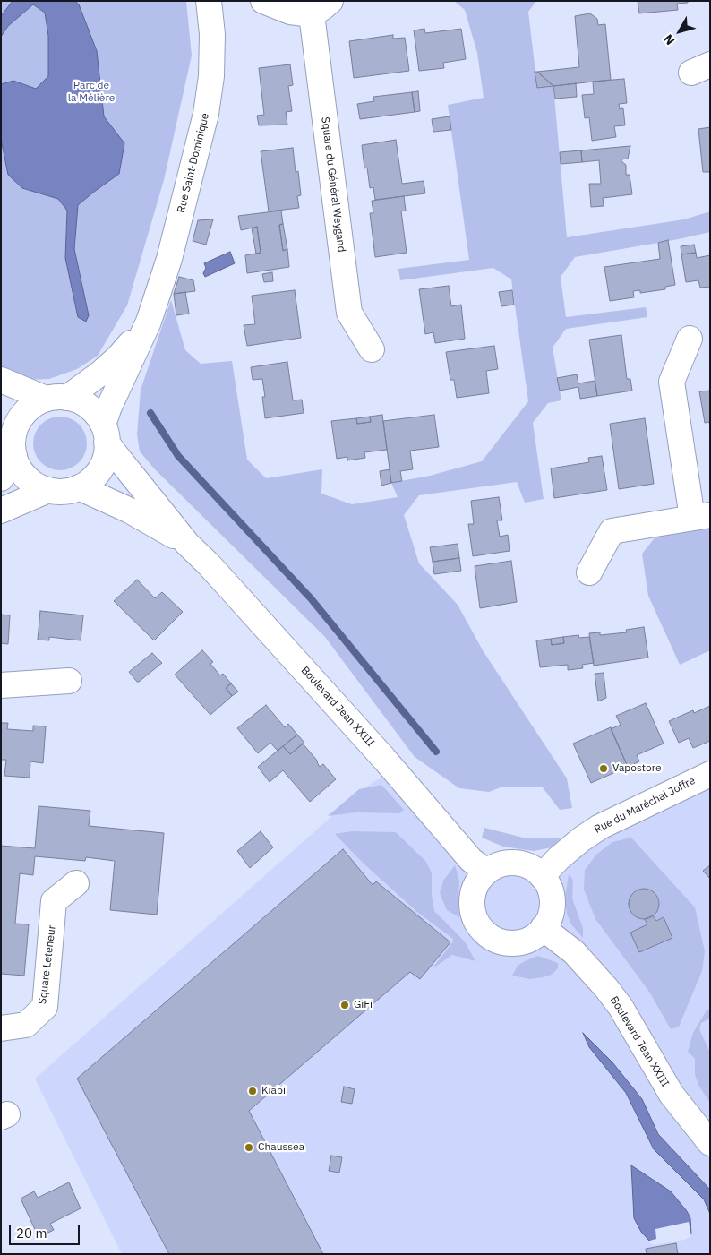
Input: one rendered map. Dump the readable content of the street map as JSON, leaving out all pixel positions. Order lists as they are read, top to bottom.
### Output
{
  "streets": {
    "street": [
      "Rue Saint-Dominique",
      "Square du Général Weygand",
      "Boulevard Jean XXIII",
      "Rue du Maréchal Joffre",
      "Square Leteneur"
    ]
  },
  "crossings": [
    ["Boulevard Jean XXIII", "Rue du Maréchal Joffre"]
  ],
  "parks": ["Parc de la Mélière"],
  "places": [
    "Vapostore",
    "GiFi",
    "Kiabi",
    "Chaussea"
  ],
  "scale_bar": "20 m",
  "north": "bottom left"
}
